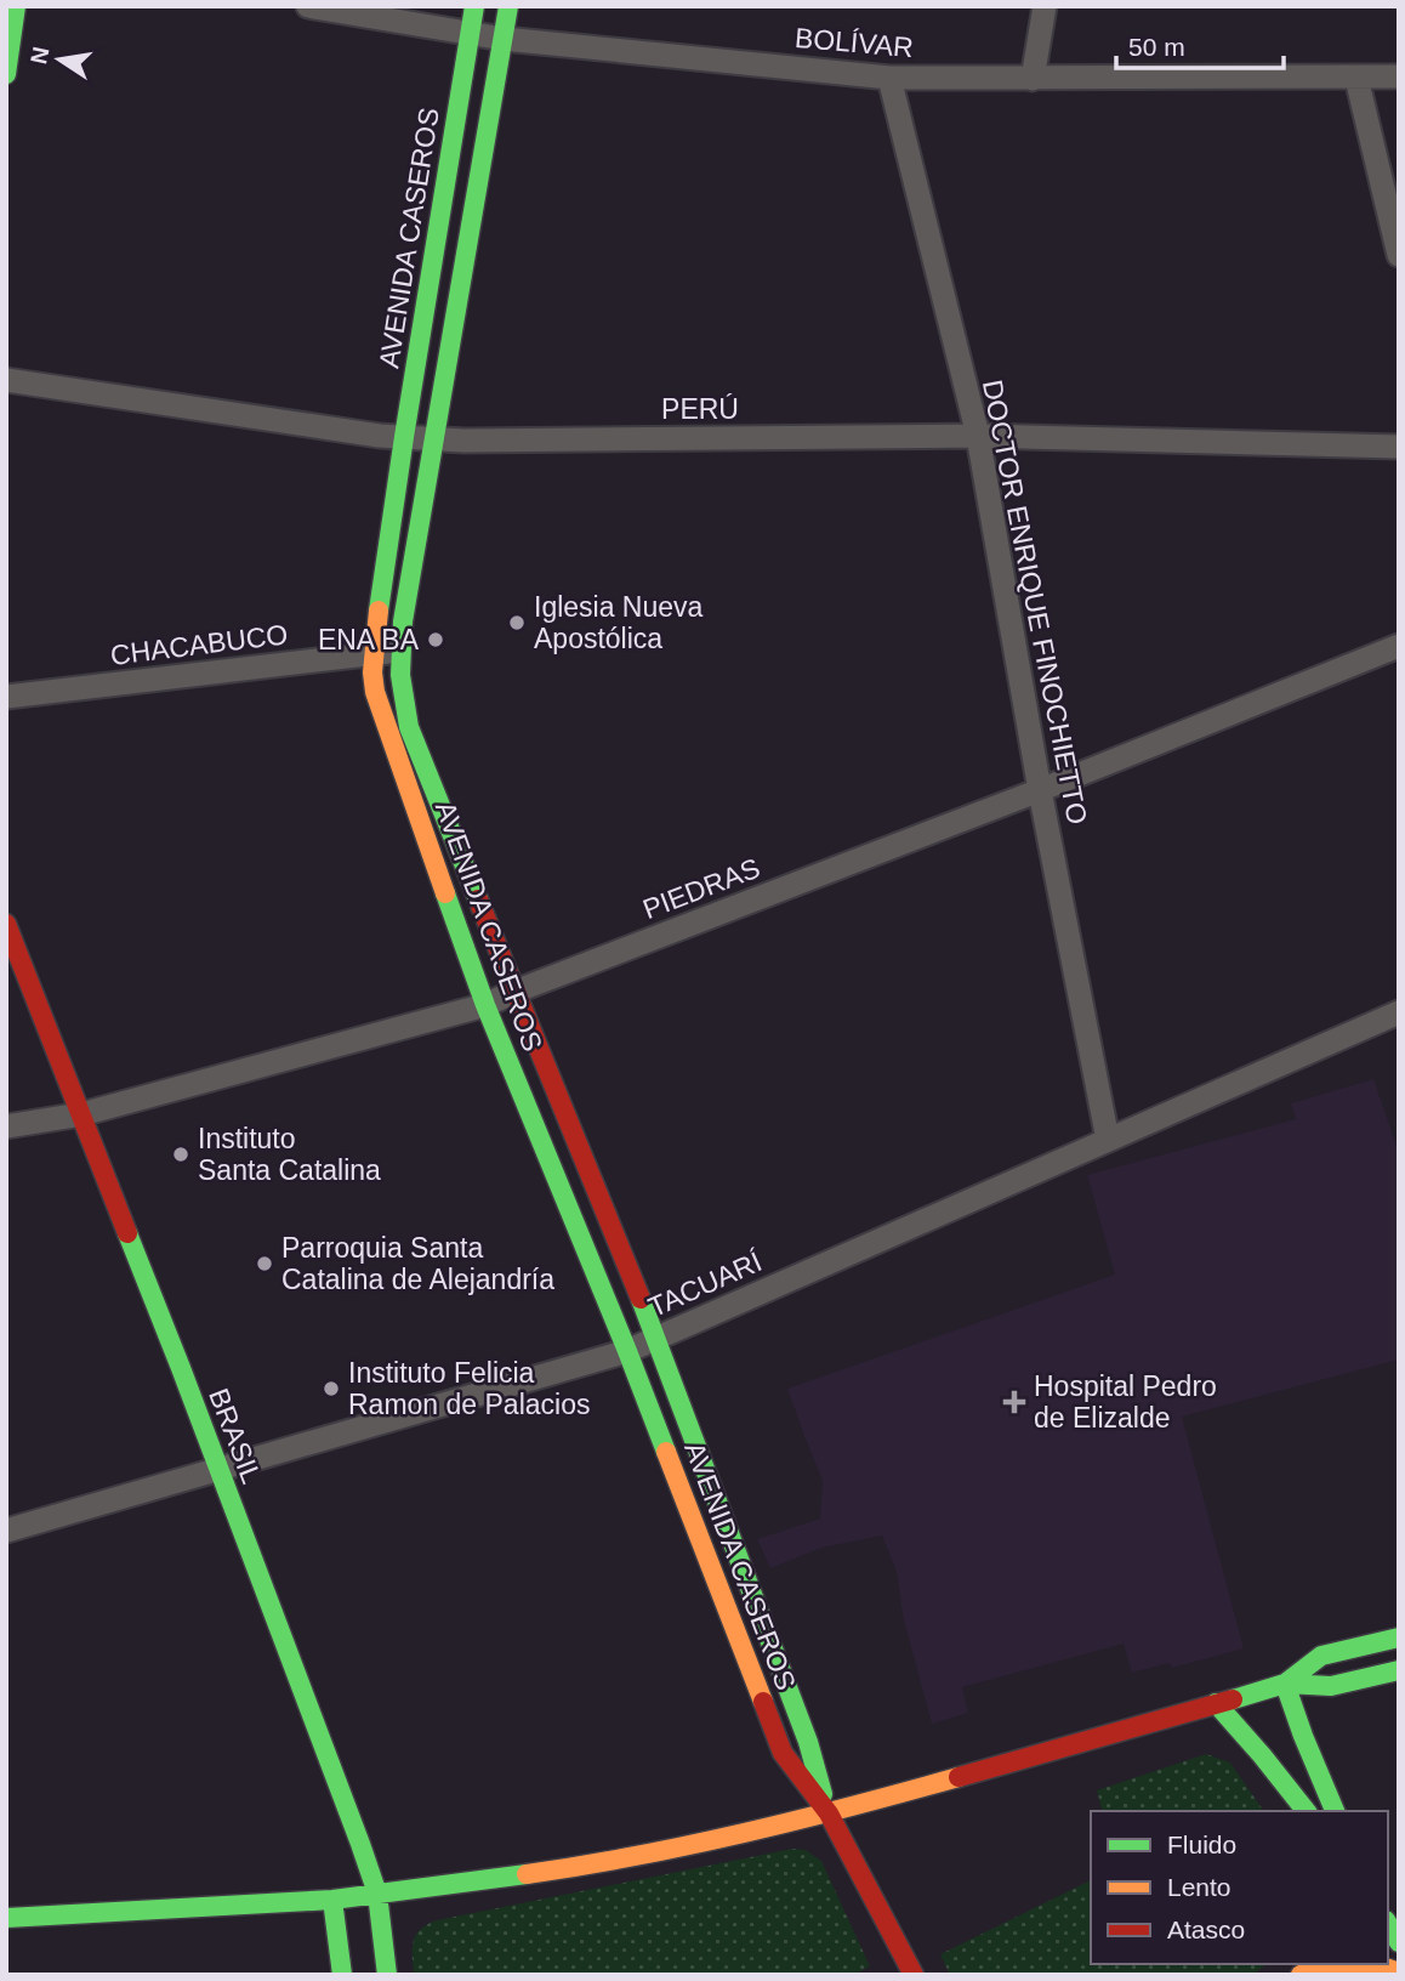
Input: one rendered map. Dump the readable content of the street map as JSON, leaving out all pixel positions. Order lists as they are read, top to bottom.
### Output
{
  "streets": {
    "main road": ["AVENIDA CASEROS", "BRASIL"],
    "street": [
      "BOLÍVAR",
      "PERÚ",
      "DOCTOR ENRIQUE FINOCHIETTO",
      "CHACABUCO",
      "PIEDRAS",
      "TACUARÍ"
    ]
  },
  "crossings": [
    ["BOLÍVAR", "AVENIDA CASEROS"],
    ["BOLÍVAR", "DOCTOR ENRIQUE FINOCHIETTO"],
    ["AVENIDA CASEROS", "PERÚ"],
    ["AVENIDA CASEROS", "CHACABUCO"],
    ["AVENIDA CASEROS", "PIEDRAS"],
    ["AVENIDA CASEROS", "TACUARÍ"],
    ["PERÚ", "DOCTOR ENRIQUE FINOCHIETTO"],
    ["DOCTOR ENRIQUE FINOCHIETTO", "PIEDRAS"],
    ["DOCTOR ENRIQUE FINOCHIETTO", "TACUARÍ"],
    ["PIEDRAS", "BRASIL"],
    ["TACUARÍ", "BRASIL"]
  ],
  "places": {
    "other": [
      "Iglesia Nueva Apostólica",
      "ENA BA",
      "Instituto Santa Catalina",
      "Parroquia Santa Catalina de Alejandría",
      "Instituto Felicia Ramon de Palacios"
    ],
    "health": ["Hospital Pedro de Elizalde"]
  },
  "legend": ["Fluido", "Lento", "Atasco"],
  "scale_bar": "50 m",
  "north": "left"
}
